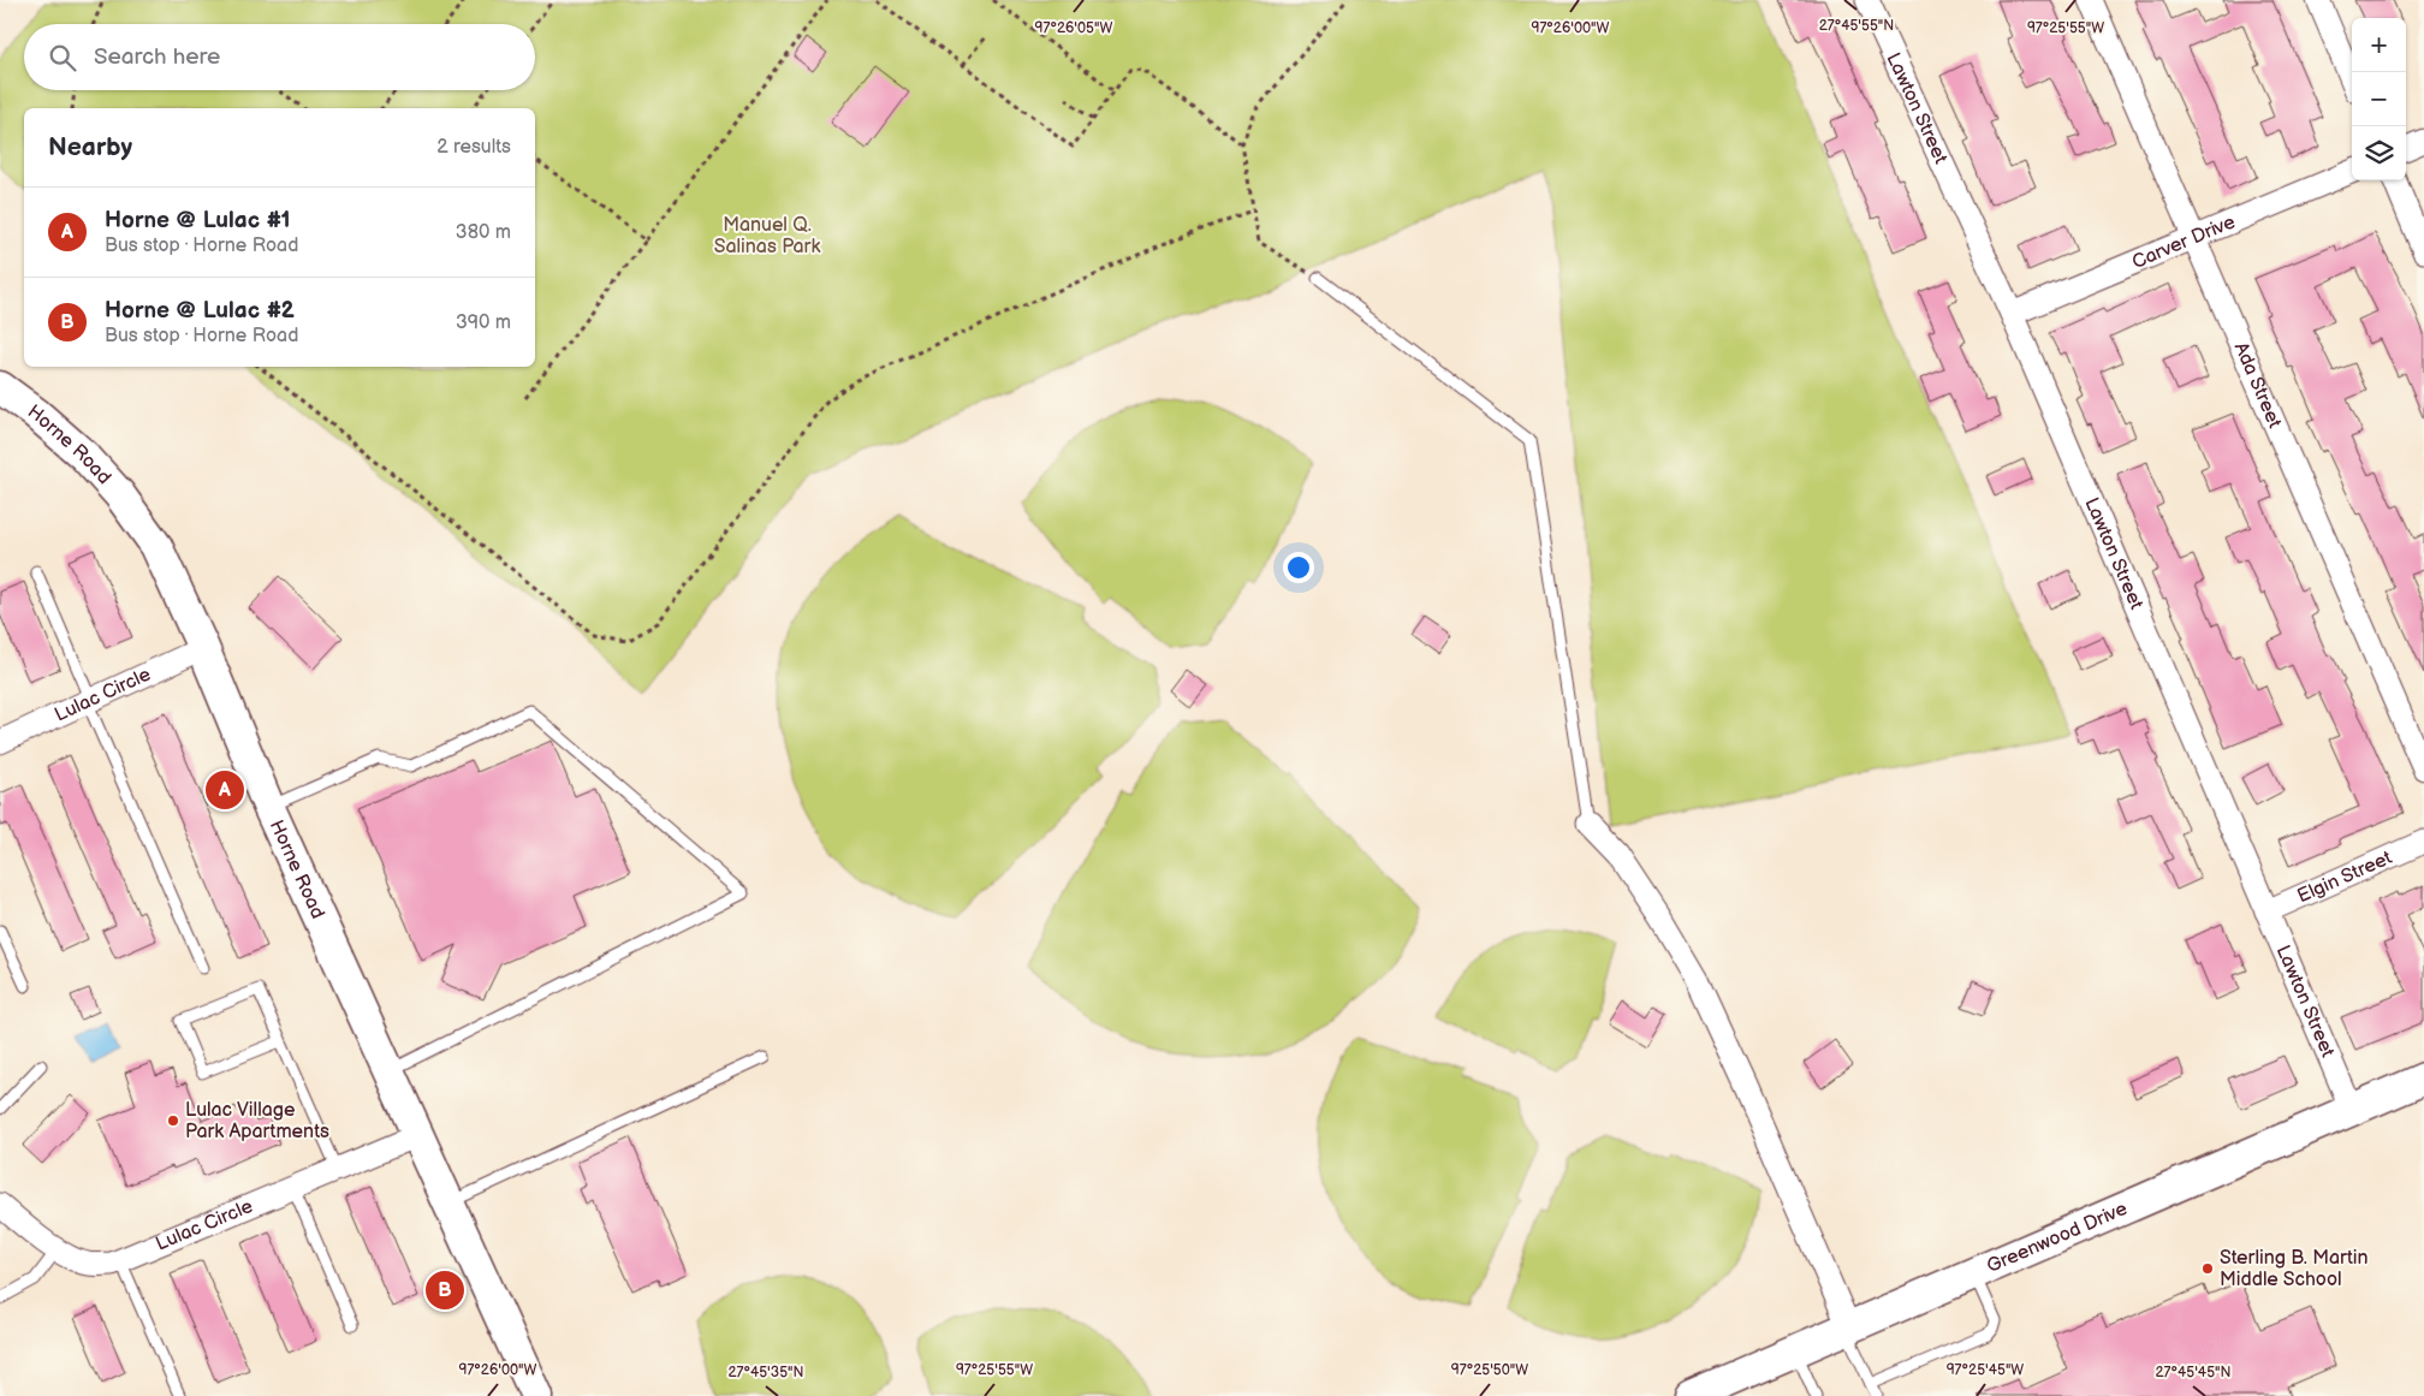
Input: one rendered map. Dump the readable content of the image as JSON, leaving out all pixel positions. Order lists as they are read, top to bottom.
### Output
{
  "streets": {
    "main road": ["Horne Road", "Greenwood Drive"],
    "street": [
      "Lawton Street",
      "Carver Drive",
      "Ada Street",
      "Lulac Circle",
      "Elgin Street"
    ]
  },
  "crossings": [
    ["Lawton Street", "Carver Drive"],
    ["Lawton Street", "Elgin Street"],
    ["Lawton Street", "Greenwood Drive"],
    ["Carver Drive", "Ada Street"],
    ["Horne Road", "Lulac Circle"]
  ],
  "parks": ["Manuel Q. Salinas Park"],
  "places": ["Lulac Village Park Apartments", "Sterling B. Martin Middle School"],
  "page": {
    "map_buttons": ["+", "−"],
    "search": "Search here",
    "heading": ["Nearby", "2 results"],
    "list": [
      {
        "mark": "A",
        "name": "Horne @ Lulac #1",
        "note": "Bus stop · Horne Road",
        "value": "380 m"
      },
      {
        "mark": "B",
        "name": "Horne @ Lulac #2",
        "note": "Bus stop · Horne Road",
        "value": "390 m"
      }
    ],
    "pins": ["A", "B"]
  },
  "coordinates": [
    "27°45'55\"N",
    "97°26'05\"W",
    "97°25'55\"W",
    "97°26'00\"W",
    "97°25'50\"W",
    "97°25'45\"W",
    "27°45'35\"N",
    "27°45'45\"N"
  ]
}
